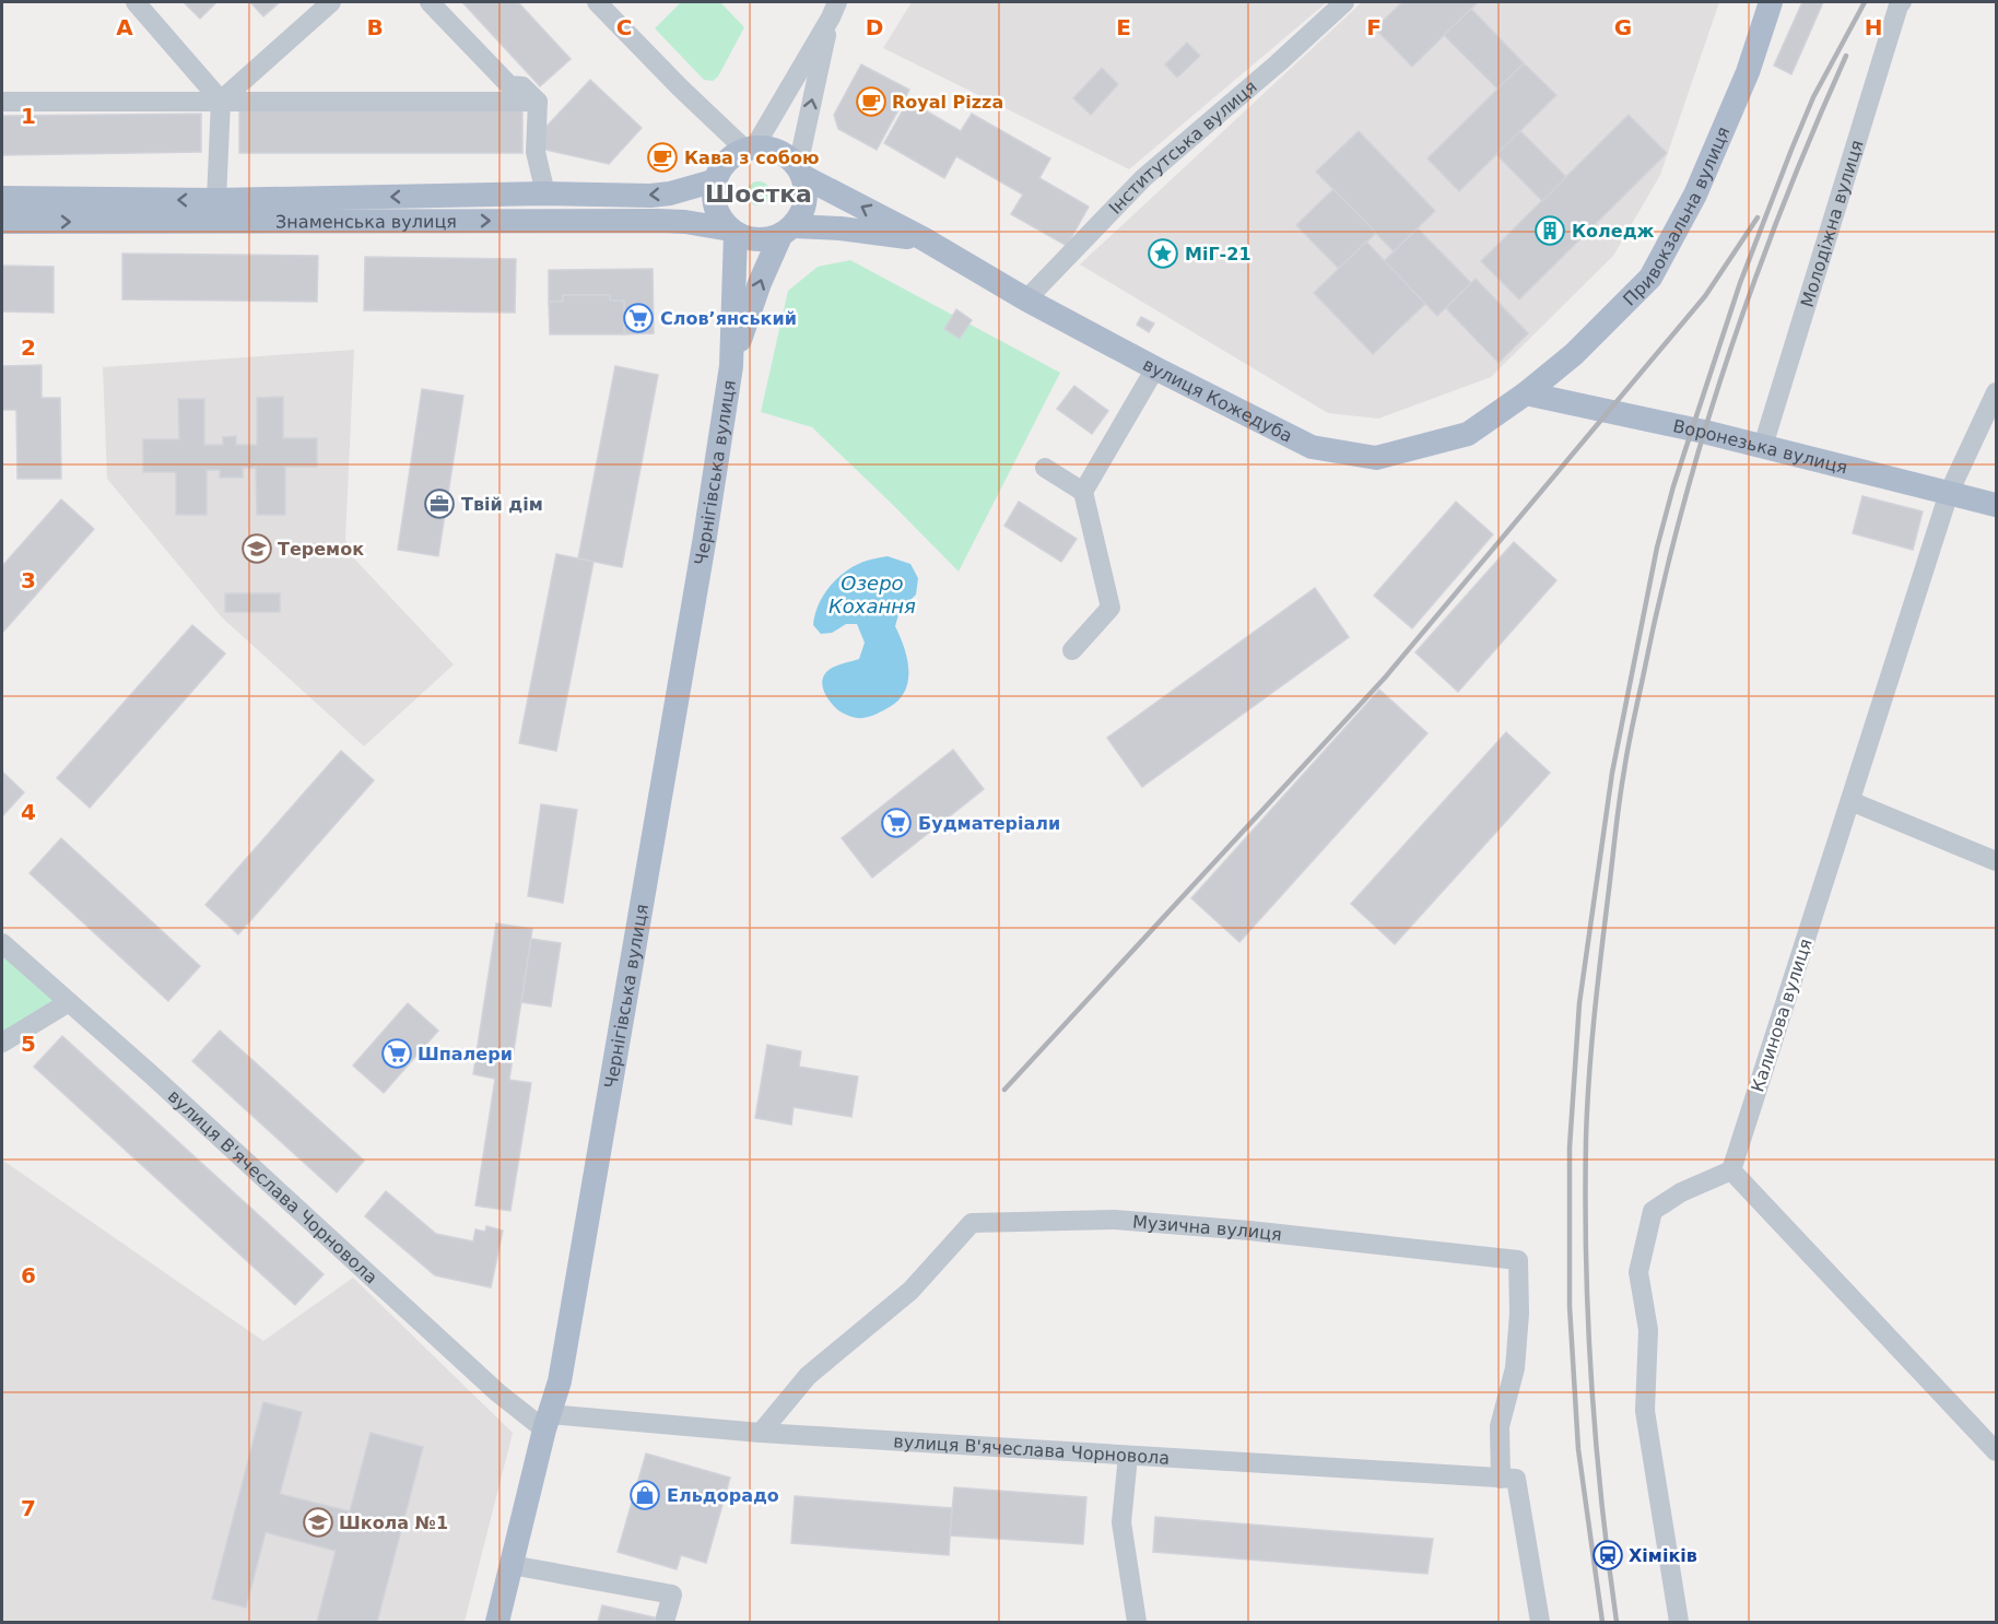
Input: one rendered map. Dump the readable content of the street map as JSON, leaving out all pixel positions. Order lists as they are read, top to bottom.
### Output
{
  "streets": {
    "main road": [
      "Привокзальна вулиця",
      "Знаменська вулиця",
      "вулиця Кожедуба",
      "Воронезька вулиця",
      "Чернігівська вулиця"
    ],
    "street": [
      "Інститутська вулиця",
      "Молодіжна вулиця",
      "Калинова вулиця",
      "вулиця В'ячеслава Чорновола",
      "Музична вулиця"
    ]
  },
  "crossings": [
    ["Інститутська вулиця", "вулиця Кожедуба"],
    ["Привокзальна вулиця", "вулиця Кожедуба"],
    ["Привокзальна вулиця", "Воронезька вулиця"],
    ["Знаменська вулиця", "вулиця Кожедуба"],
    ["Знаменська вулиця", "Чернігівська вулиця"],
    ["Молодіжна вулиця", "Воронезька вулиця"],
    ["вулиця Кожедуба", "Воронезька вулиця"],
    ["вулиця Кожедуба", "Чернігівська вулиця"],
    ["Воронезька вулиця", "Калинова вулиця"],
    ["Чернігівська вулиця", "вулиця В'ячеслава Чорновола"],
    ["вулиця В'ячеслава Чорновола", "Музична вулиця"]
  ],
  "districts": ["Шостка"],
  "water": ["Озеро Кохання"],
  "places": {
    "cafe": ["Royal Pizza", "Кава з собою"],
    "building": ["Коледж"],
    "place": ["МіГ-21"],
    "supermarket": ["Слов’янський", "Будматеріали", "Шпалери"],
    "office": ["Твій дім"],
    "school or university": ["Теремок", "Школа №1"],
    "shop": ["Ельдорадо"],
    "station": ["Хіміків"]
  },
  "grid": {
    "columns": [
      "A",
      "B",
      "C",
      "D",
      "E",
      "F",
      "G",
      "H"
    ],
    "rows": [
      "1",
      "2",
      "3",
      "4",
      "5",
      "6",
      "7"
    ]
  }
}
